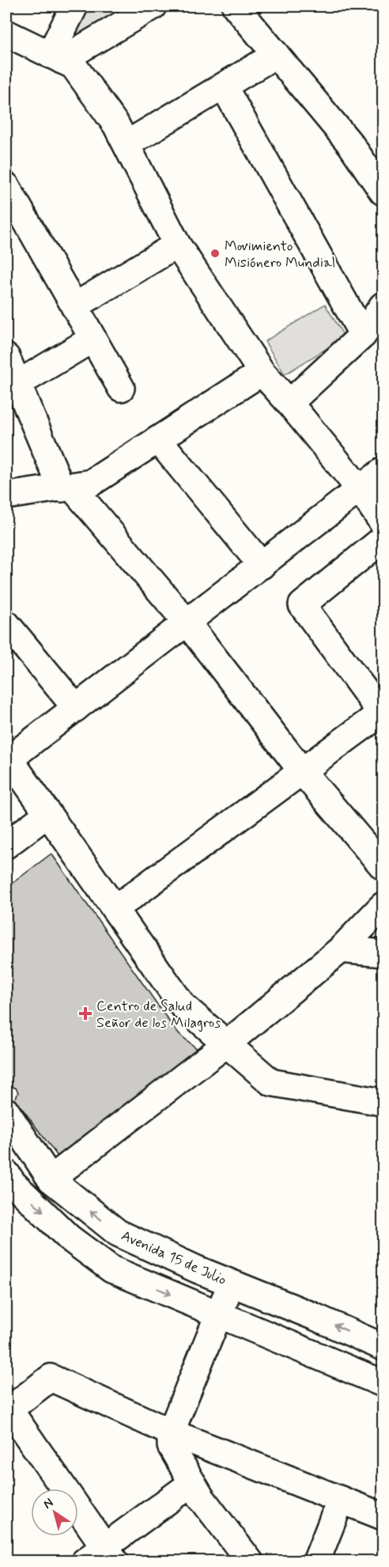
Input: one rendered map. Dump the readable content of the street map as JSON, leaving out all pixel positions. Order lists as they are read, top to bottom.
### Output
{
  "streets": {
    "street": ["Avenida 15 de Julio"]
  },
  "places": {
    "other": ["Movimiento Misiónero Mundial"],
    "health": ["Centro de Salud Señor de los Milagros"]
  },
  "north": "top left"
}
